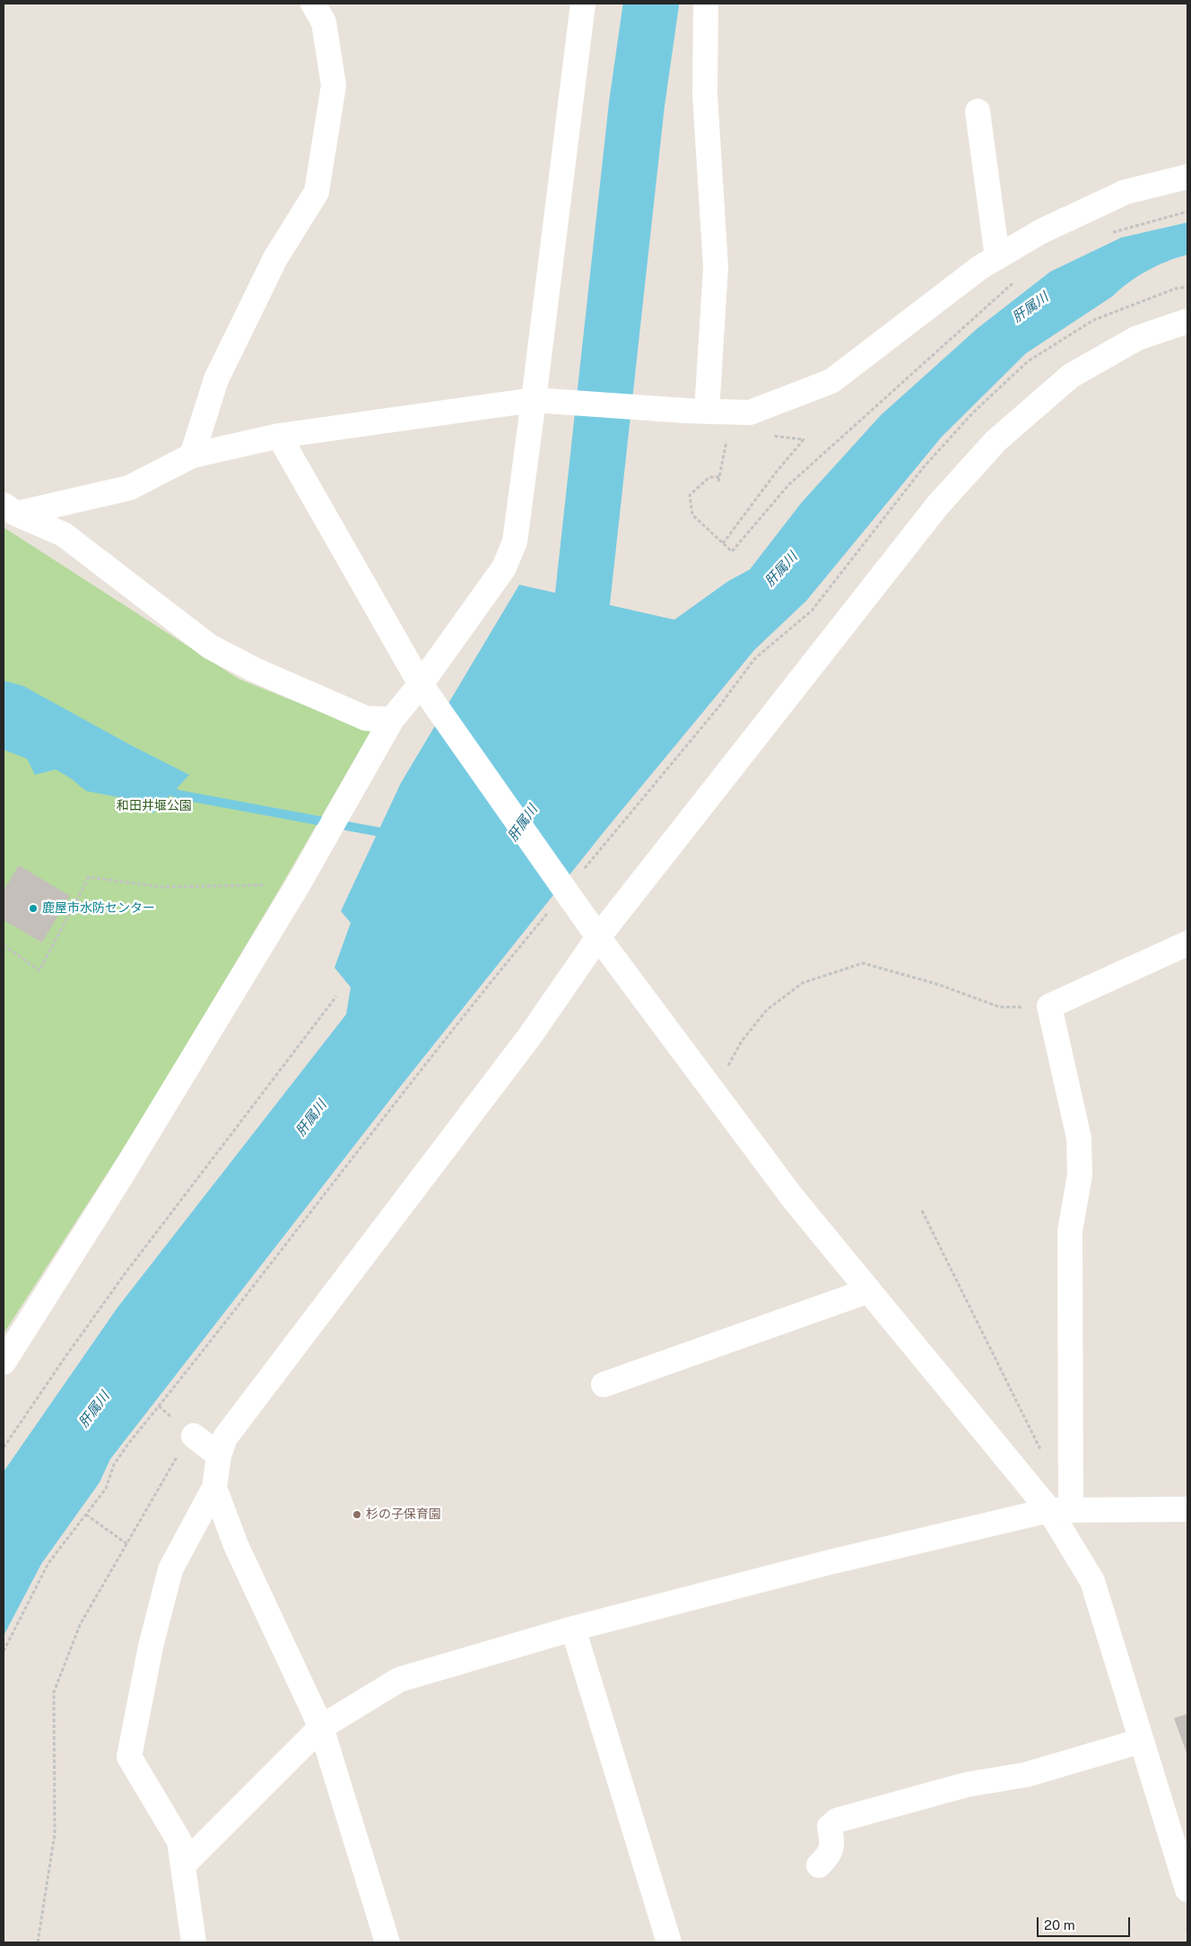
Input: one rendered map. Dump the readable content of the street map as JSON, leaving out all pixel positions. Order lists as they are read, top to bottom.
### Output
{
  "water": ["肝属川"],
  "parks": ["和田井堰公園"],
  "places": ["鹿屋市水防センター", "杉の子保育園"],
  "scale_bar": "20 m"
}
